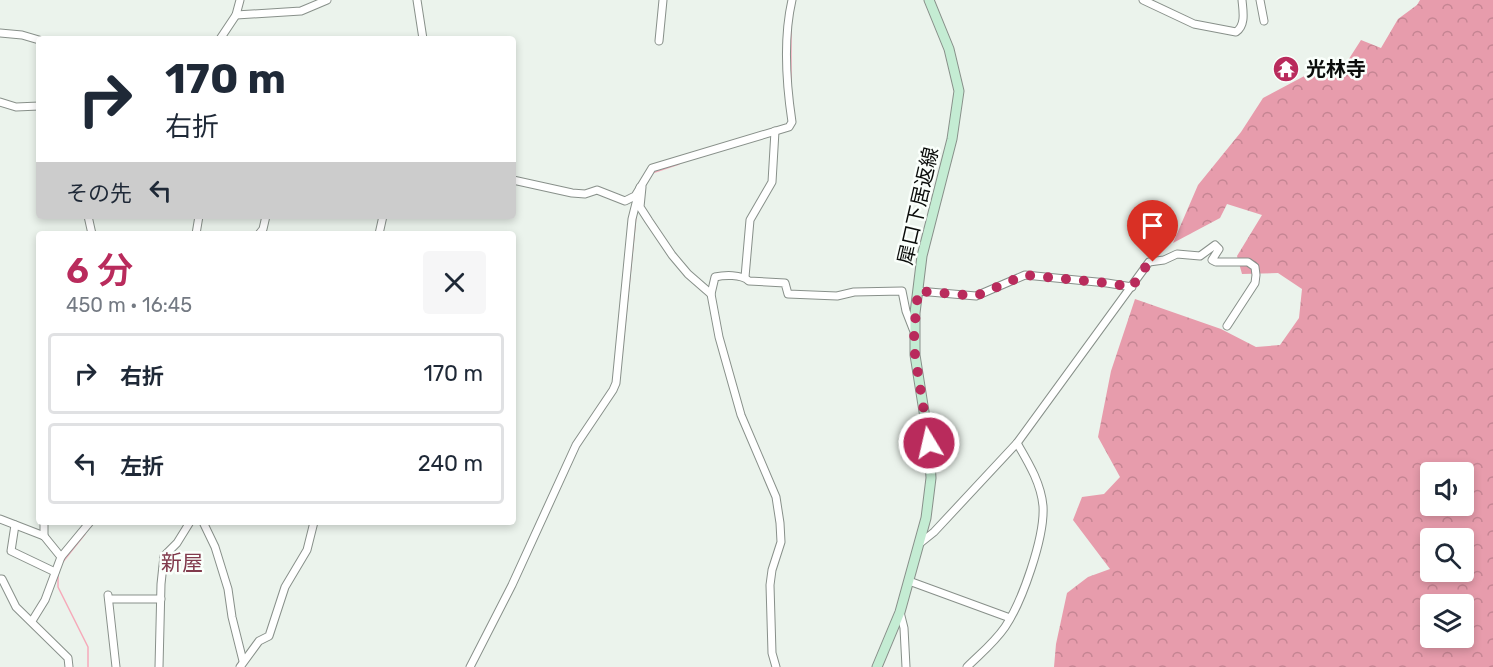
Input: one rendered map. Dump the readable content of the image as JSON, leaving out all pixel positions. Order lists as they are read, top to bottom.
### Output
{
  "streets": {
    "main road": ["犀口下居返線"]
  },
  "districts": ["新屋"],
  "places": {
    "temple": ["光林寺"]
  },
  "page": {
    "turn": ["170 m", "右折"],
    "then": "その先",
    "heading": ["6 分", "450 m · 16:45"],
    "list": [
      {
        "name": "右折",
        "value": "170 m"
      },
      {
        "name": "左折",
        "value": "240 m"
      }
    ]
  }
}
